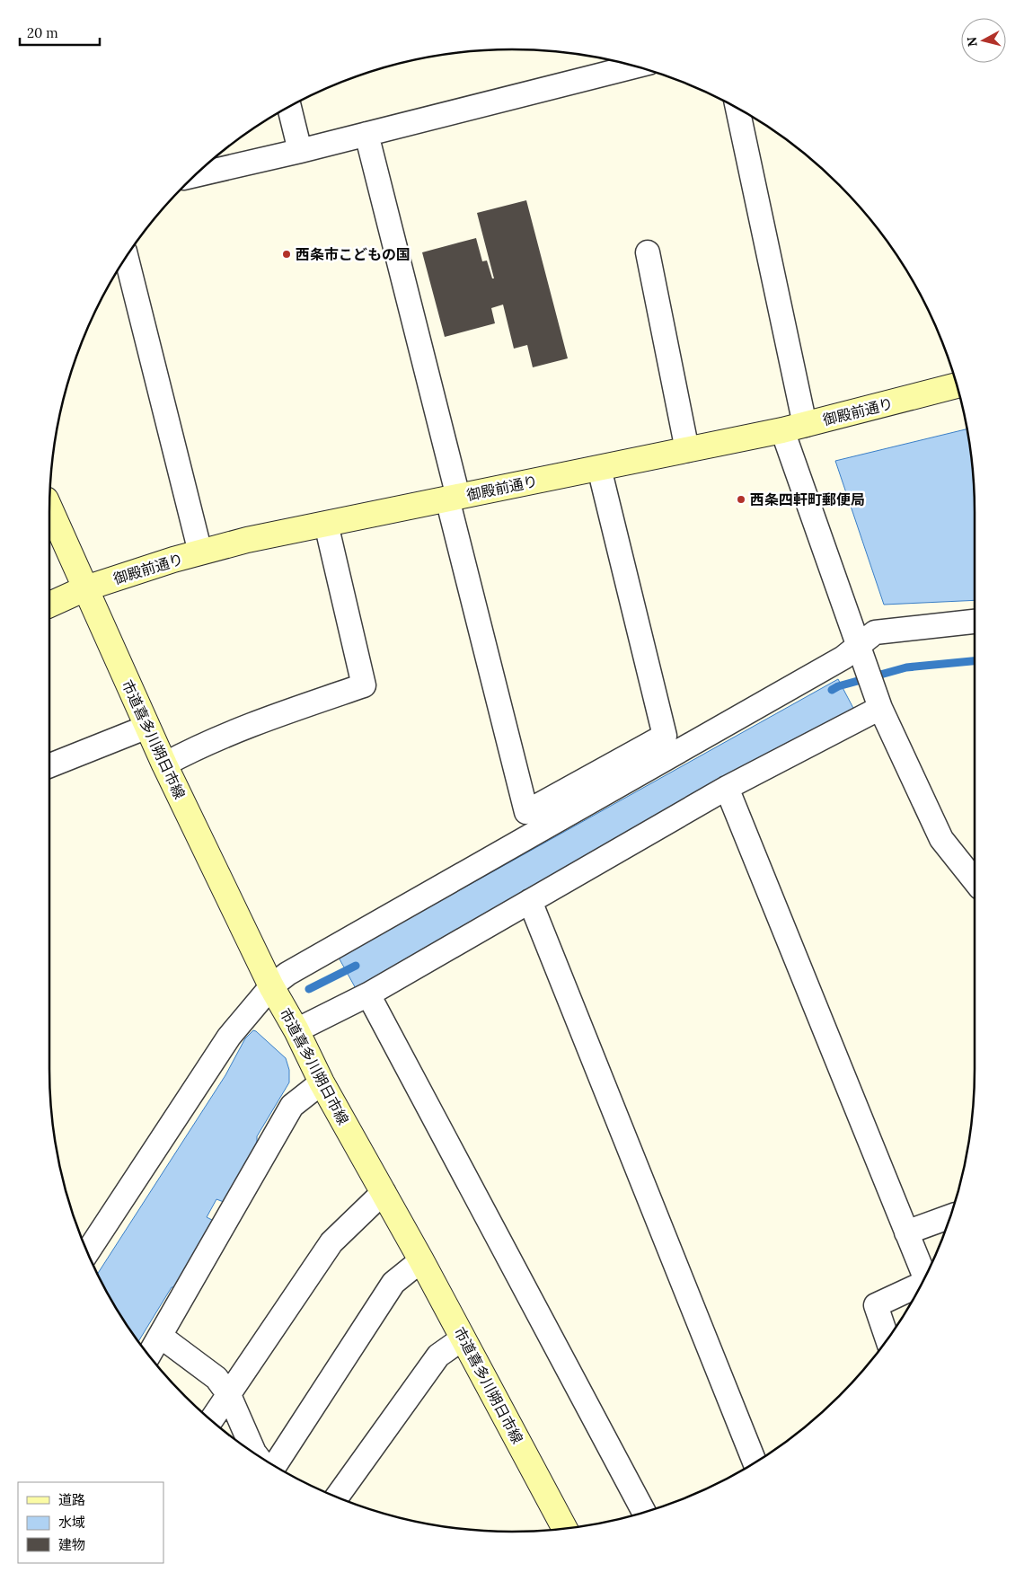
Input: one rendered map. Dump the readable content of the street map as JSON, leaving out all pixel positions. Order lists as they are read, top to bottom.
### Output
{
  "streets": {
    "street": ["御殿前通り", "市道喜多川朔日市線"]
  },
  "crossings": [
    ["御殿前通り", "市道喜多川朔日市線"]
  ],
  "places": ["西条市こどもの国", "西条四軒町郵便局"],
  "legend": ["道路", "水域", "建物"],
  "scale_bar": "20 m",
  "north": "left"
}
